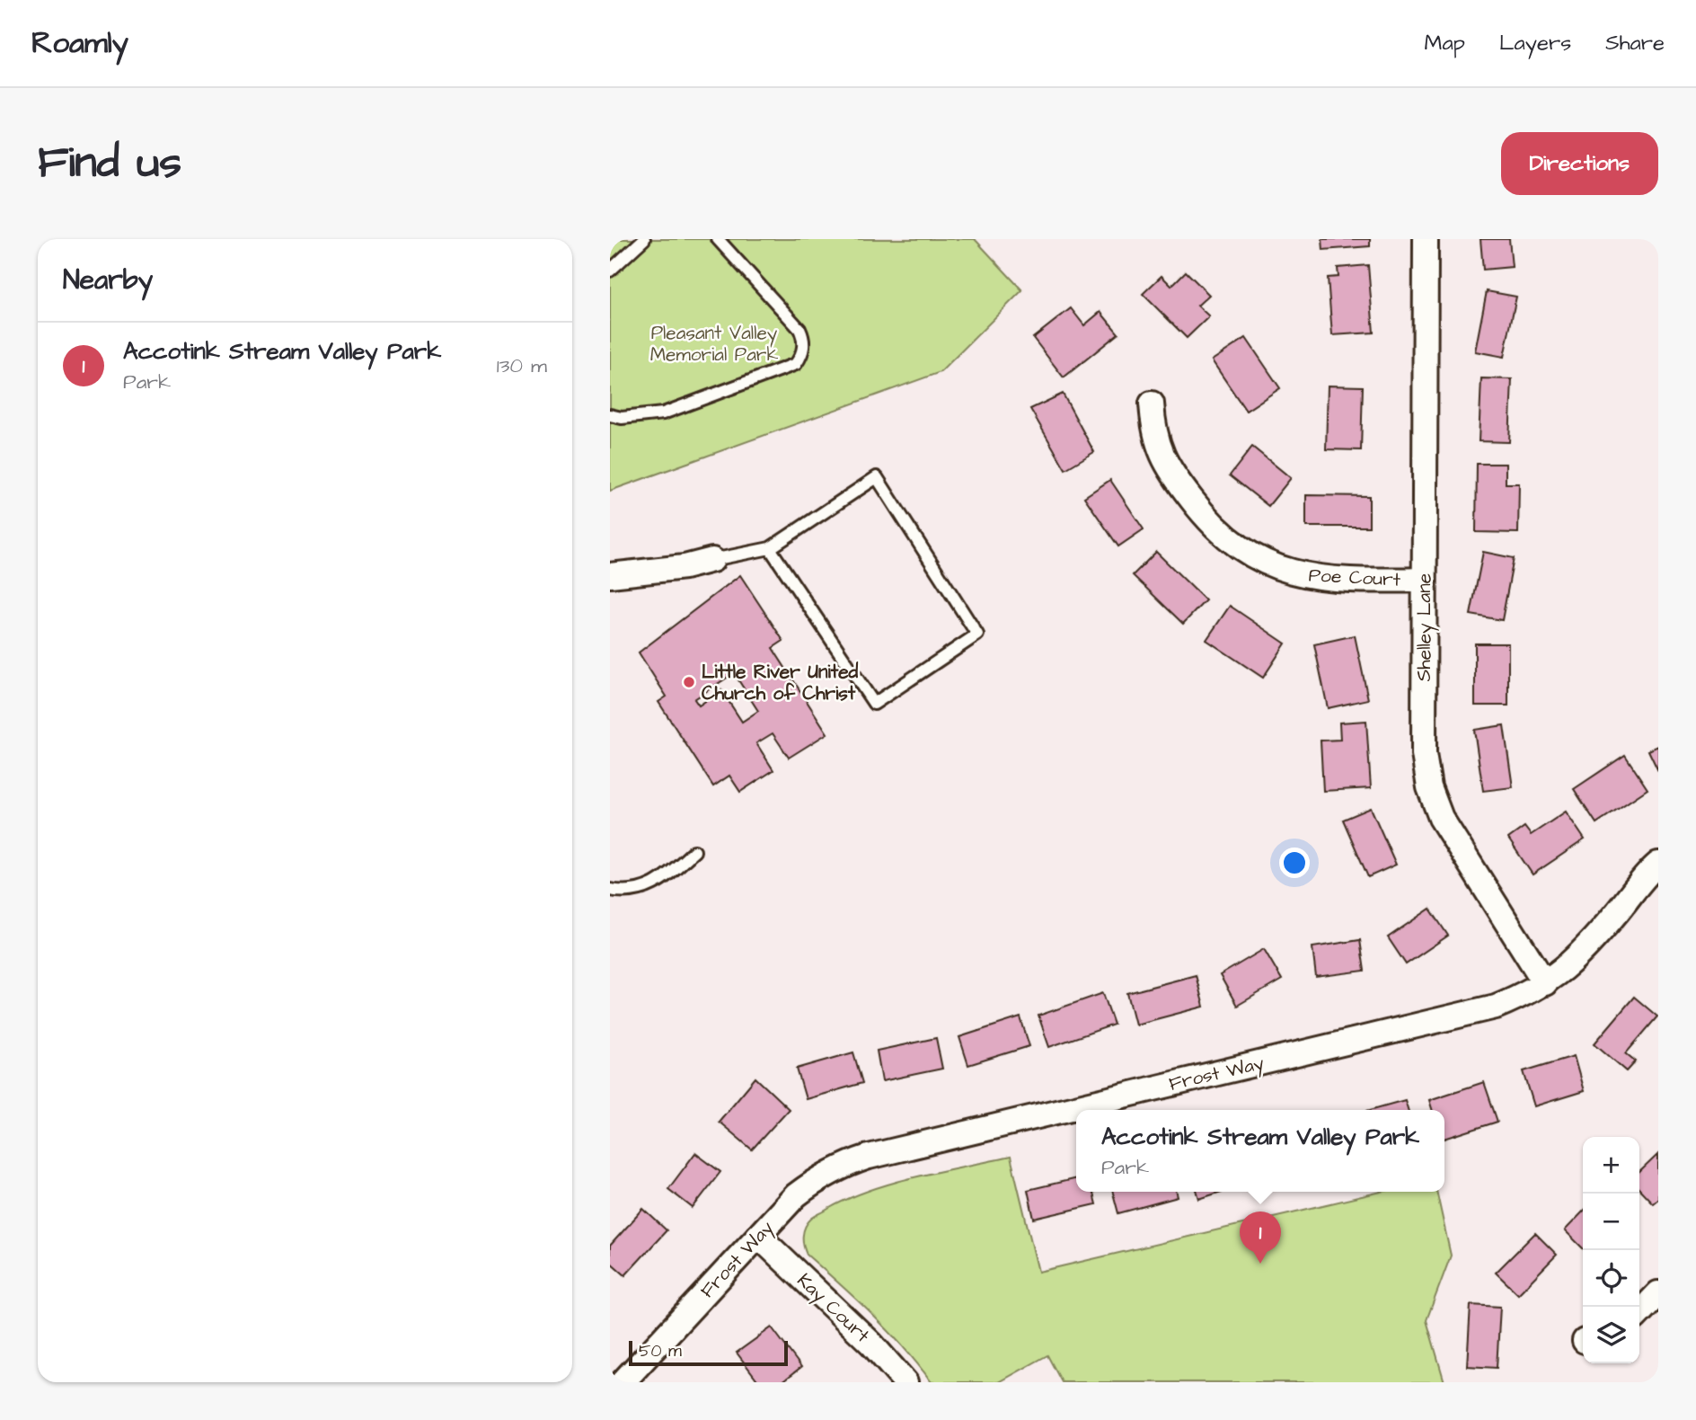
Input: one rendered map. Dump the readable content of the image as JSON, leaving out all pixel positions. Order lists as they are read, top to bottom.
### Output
{
  "streets": {
    "street": [
      "Poe Court",
      "Shelley Lane",
      "Frost Way",
      "Kay Court"
    ]
  },
  "crossings": [
    ["Poe Court", "Shelley Lane"],
    ["Shelley Lane", "Frost Way"],
    ["Frost Way", "Kay Court"]
  ],
  "parks": ["Pleasant Valley Memorial Park"],
  "places": ["Little River United Church of Christ"],
  "scale_bar": "50 m",
  "page": {
    "header": "Roamly",
    "nav": ["Map", "Layers", "Share"],
    "buttons": "Directions",
    "title": "Find us",
    "heading": "Nearby",
    "list": [
      {
        "mark": "1",
        "name": "Accotink Stream Valley Park",
        "note": "Park",
        "value": "130 m"
      }
    ],
    "popup": ["Accotink Stream Valley Park", "Park"],
    "map_buttons": ["+", "−"],
    "pins": "1",
    "scale": "50 m"
  }
}
